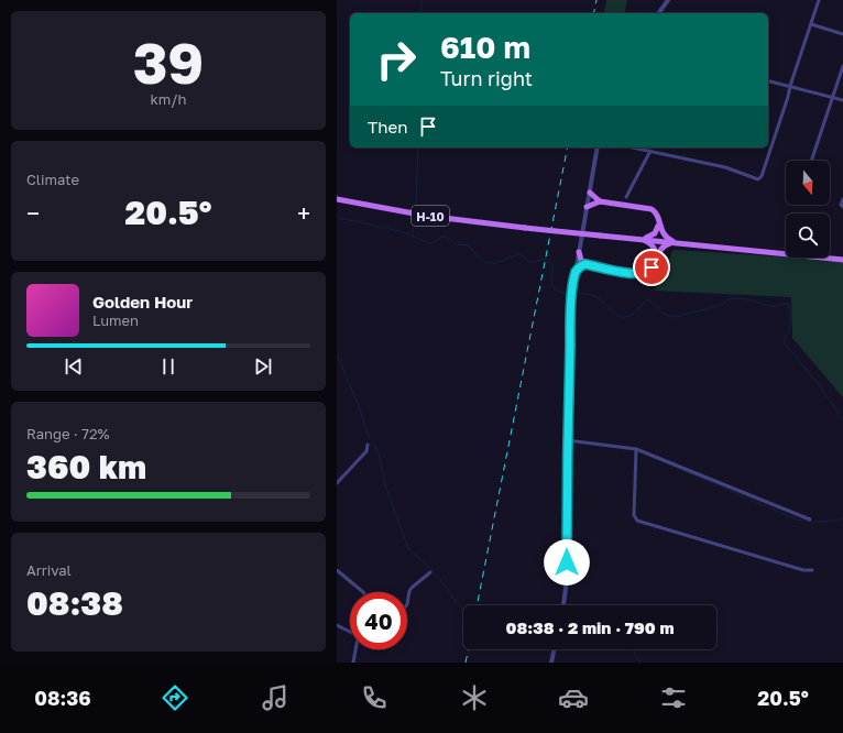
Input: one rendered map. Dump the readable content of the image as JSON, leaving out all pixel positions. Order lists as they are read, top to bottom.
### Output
{
  "streets": {
    "main road": ["Н-10"]
  },
  "north": "bottom",
  "page": {
    "tile": [
      ["39", "km/h"],
      "Climate",
      ["Range · 72%", "360 km"],
      ["Arrival", "08:38"]
    ],
    "turn": ["610 m", "Turn right"],
    "then": "Then",
    "heat": ["−", "20.5°", "+"],
    "song": ["Golden Hour", "Lumen"],
    "limit": "40",
    "trip": "08:38 · 2 min · 790 m",
    "tabs": ["08:36", "20.5°"]
  }
}
